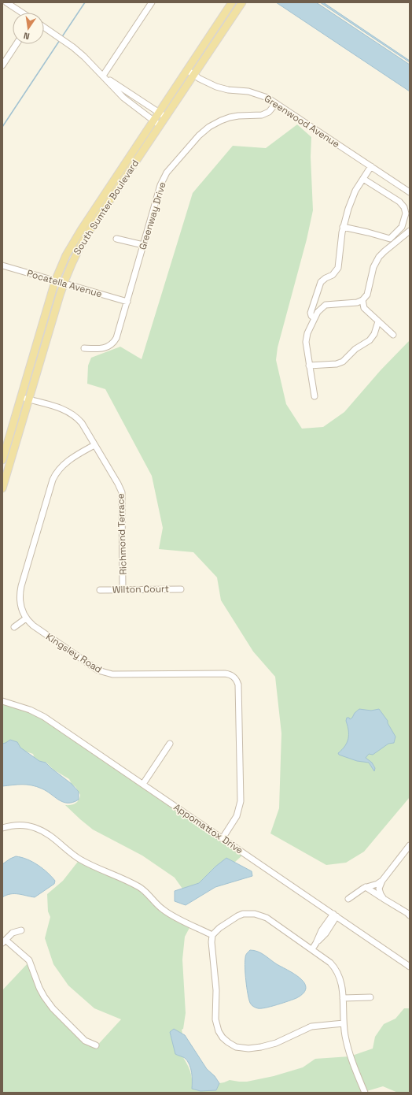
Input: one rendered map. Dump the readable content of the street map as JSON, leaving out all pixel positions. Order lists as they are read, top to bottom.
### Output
{
  "streets": {
    "main road": ["South Sumter Boulevard"],
    "street": [
      "Greenwood Avenue",
      "Greenway Drive",
      "Pocatella Avenue",
      "Richmond Terrace",
      "Wilton Court",
      "Kingsley Road",
      "Appomattox Drive"
    ]
  },
  "crossings": [
    ["Greenwood Avenue", "South Sumter Boulevard"],
    ["Greenwood Avenue", "Greenway Drive"],
    ["South Sumter Boulevard", "Pocatella Avenue"],
    ["South Sumter Boulevard", "Richmond Terrace"],
    ["Greenway Drive", "Pocatella Avenue"],
    ["Richmond Terrace", "Wilton Court"],
    ["Richmond Terrace", "Kingsley Road"],
    ["Kingsley Road", "Appomattox Drive"]
  ],
  "north": "bottom"
}
